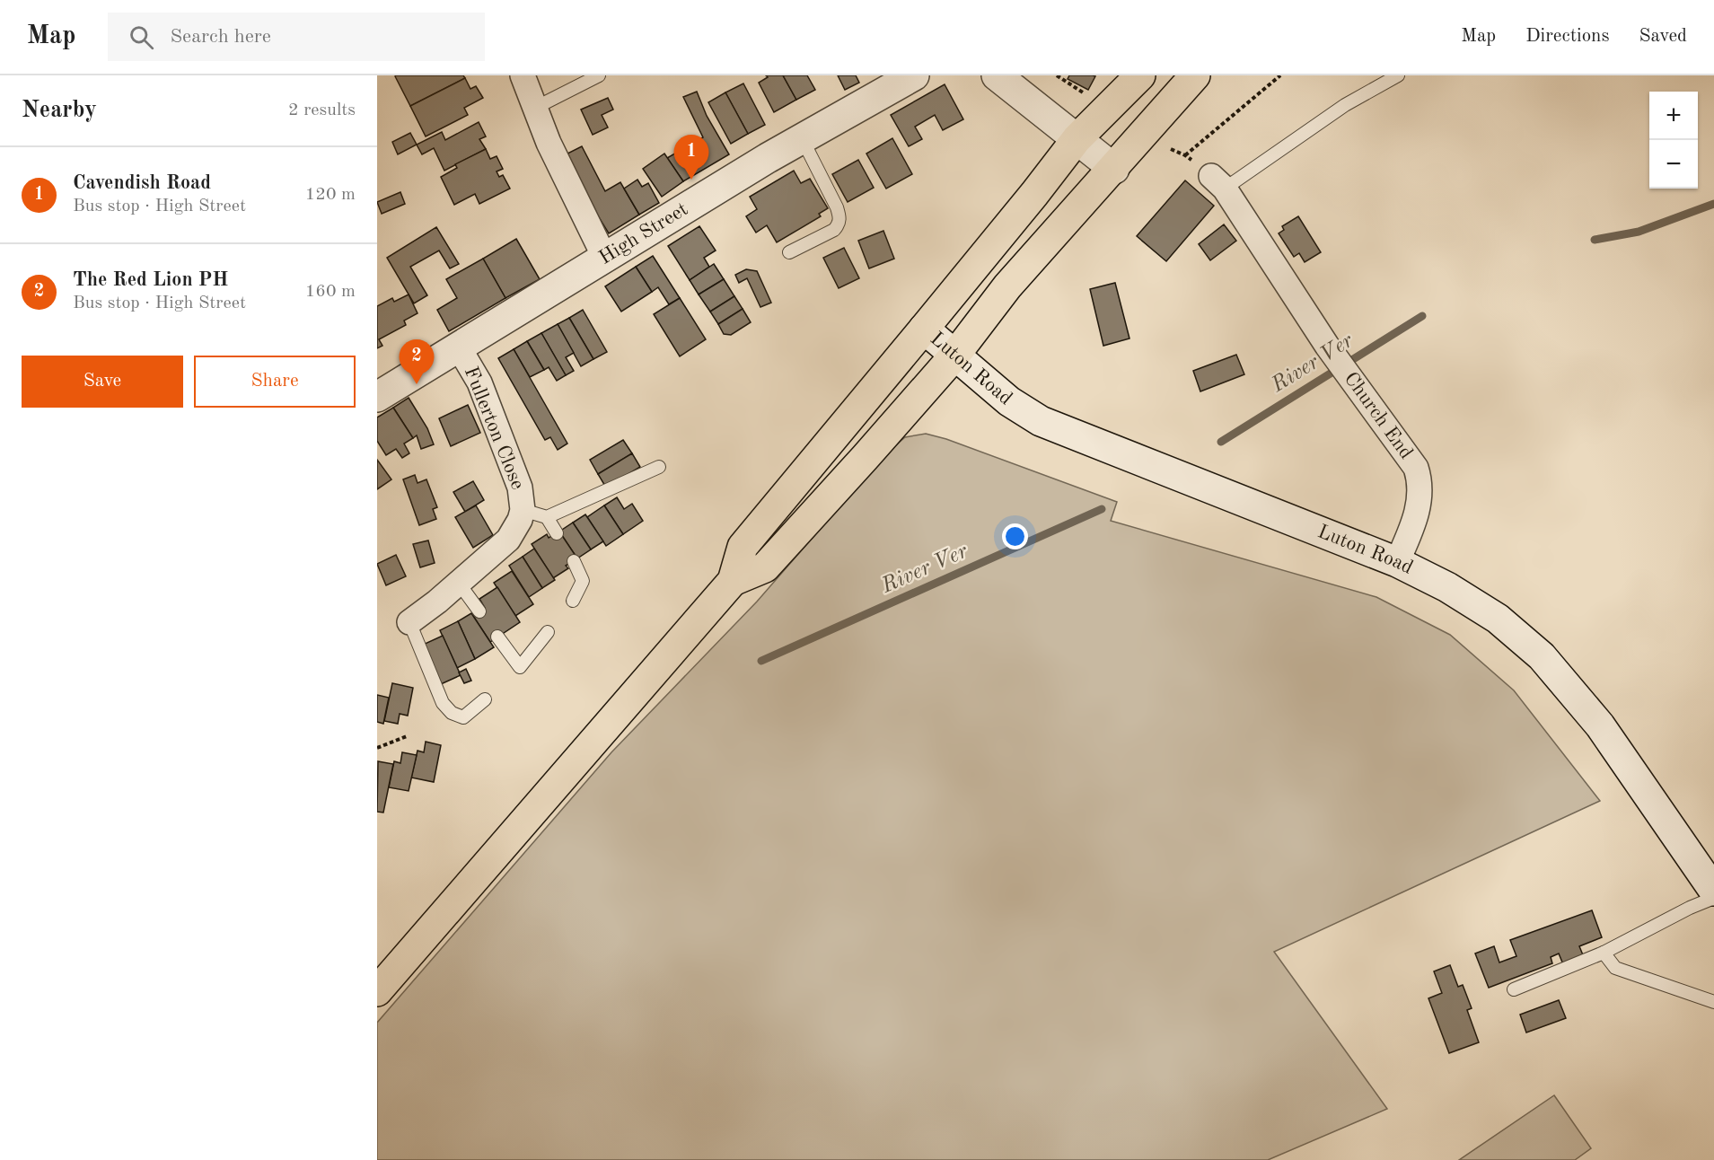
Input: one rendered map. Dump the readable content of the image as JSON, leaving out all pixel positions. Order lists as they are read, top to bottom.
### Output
{
  "streets": {
    "main road": ["High Street", "Luton Road"],
    "street": ["Church End", "Fullerton Close"]
  },
  "crossings": [
    ["High Street", "Fullerton Close"],
    ["Luton Road", "Church End"]
  ],
  "water": ["River Ver"],
  "page": {
    "header": "Map",
    "search": "Search here",
    "nav": ["Map", "Directions", "Saved"],
    "heading": ["Nearby", "2 results"],
    "map_buttons": ["+", "−"],
    "pins": ["1", "2"],
    "list": [
      {
        "mark": "1",
        "name": "Cavendish Road",
        "note": "Bus stop · High Street",
        "value": "120 m"
      },
      {
        "mark": "2",
        "name": "The Red Lion PH",
        "note": "Bus stop · High Street",
        "value": "160 m"
      }
    ],
    "buttons": ["Save", "Share"]
  }
}
